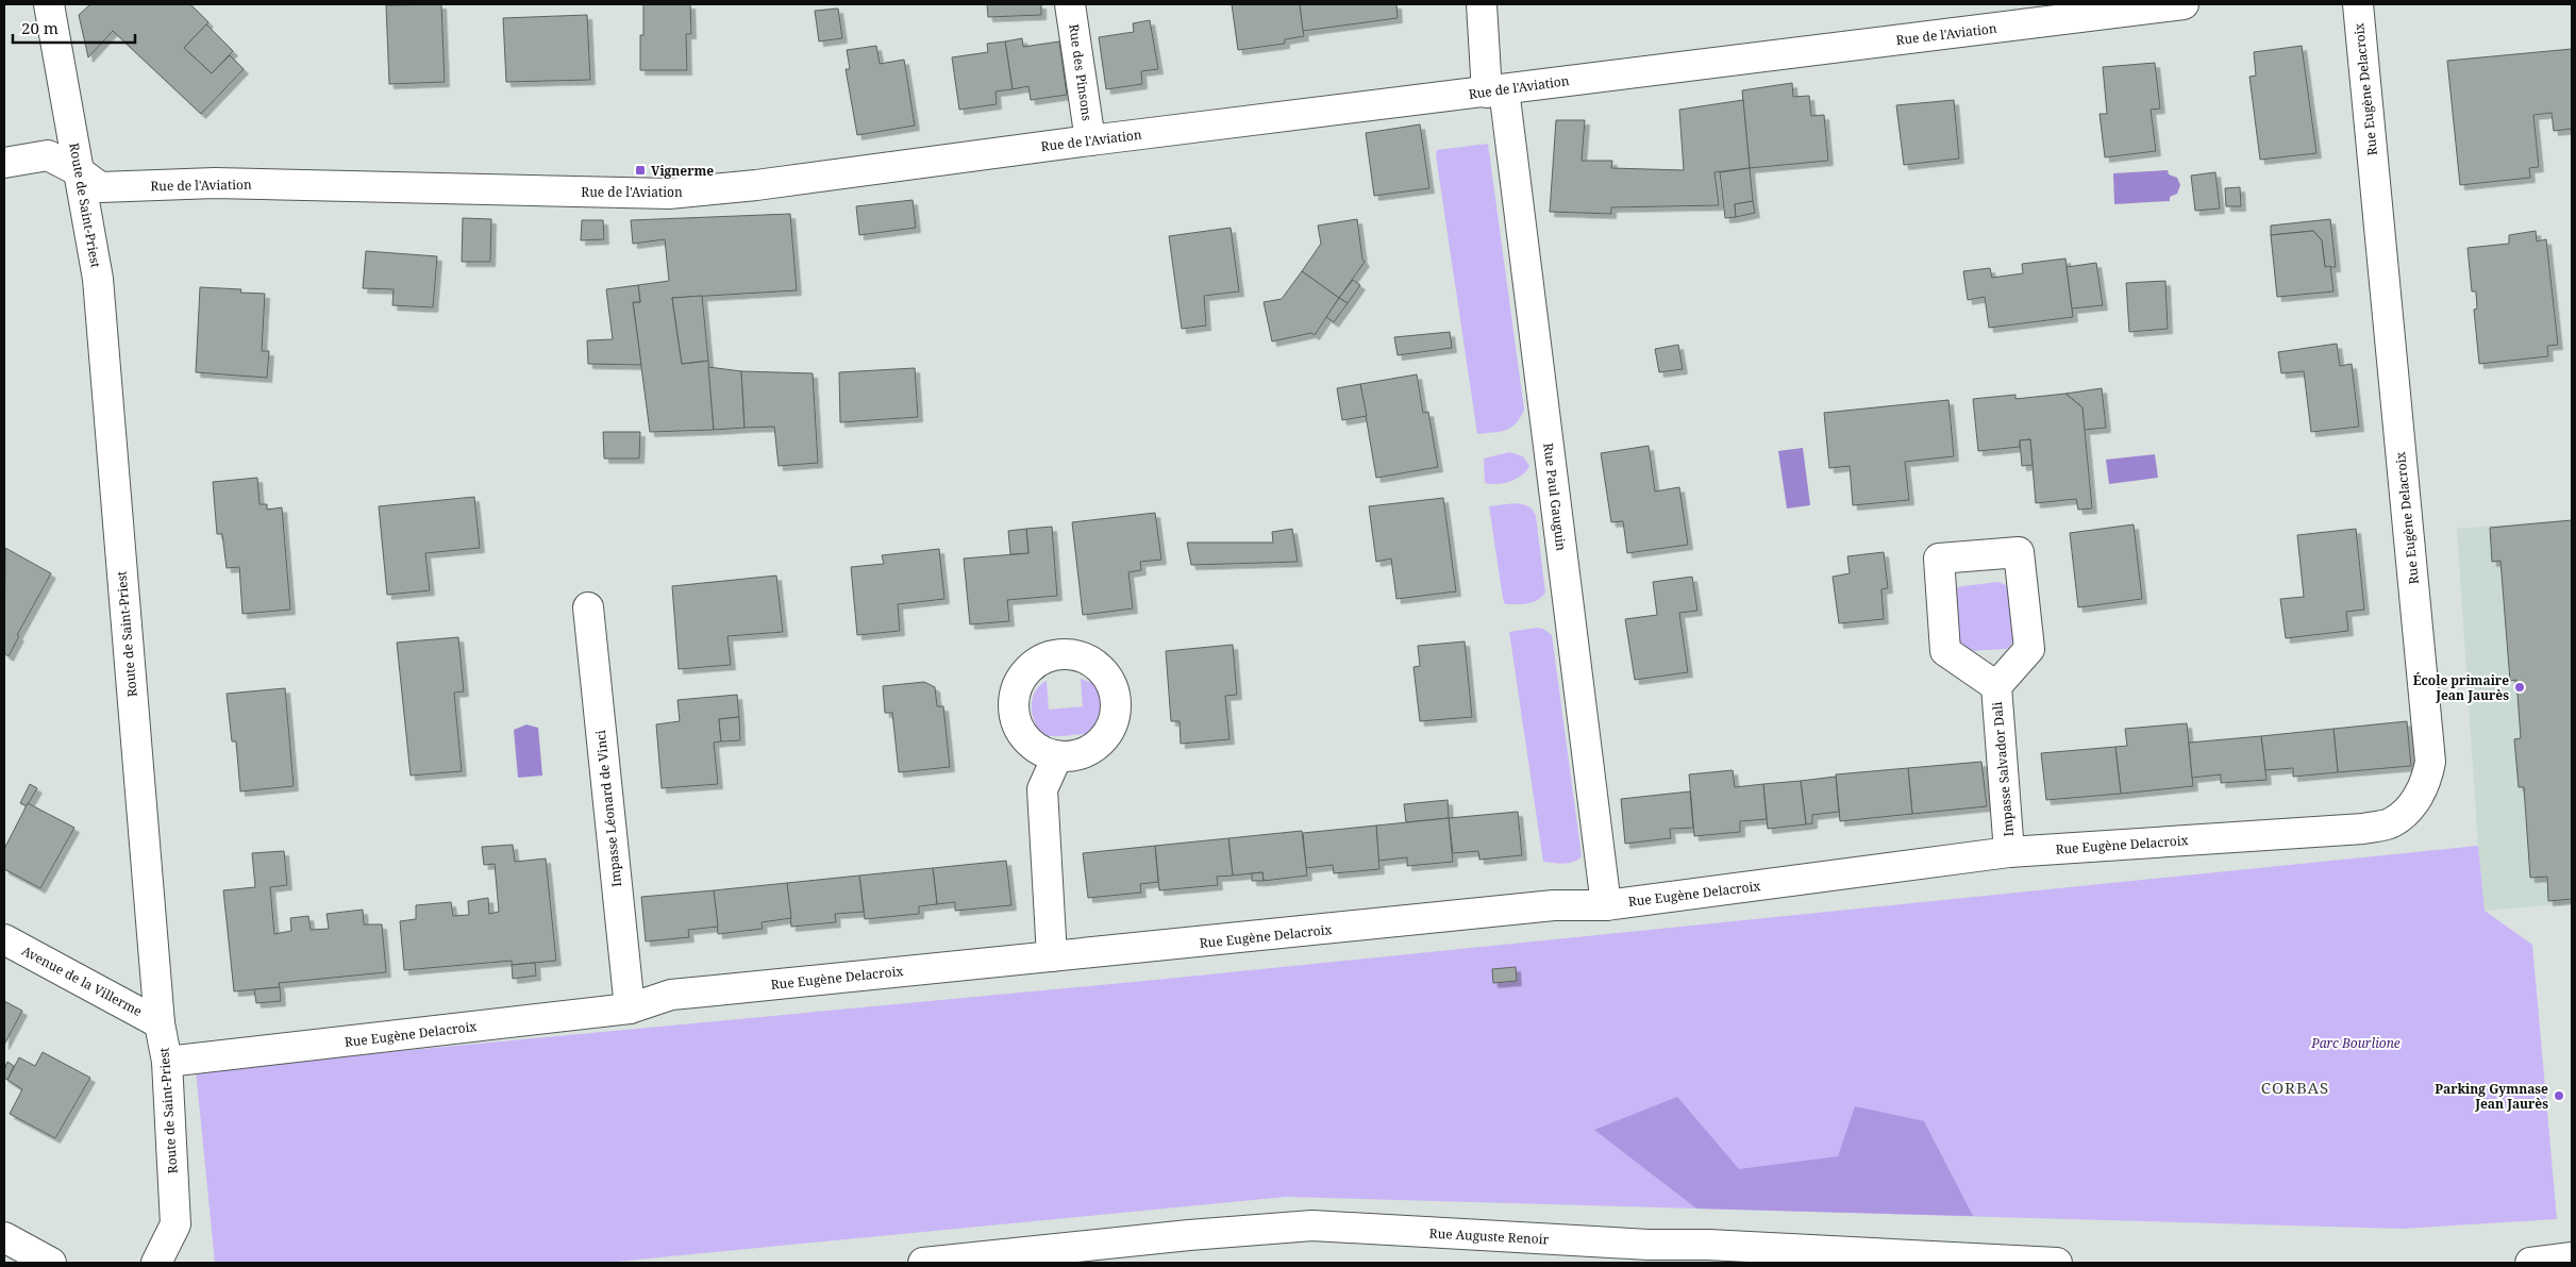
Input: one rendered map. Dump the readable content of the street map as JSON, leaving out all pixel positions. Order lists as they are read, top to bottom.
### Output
{
  "streets": {
    "street": [
      "Rue de l'Aviation",
      "Rue des Pinsons",
      "Rue Eugène Delacroix",
      "Route de Saint-Priest",
      "Rue Paul Gauguin",
      "Impasse Salvador Dali",
      "Impasse Léonard de Vinci",
      "Avenue de la Villerme",
      "Rue Auguste Renoir"
    ]
  },
  "crossings": [
    ["Rue de l'Aviation", "Rue des Pinsons"],
    ["Rue de l'Aviation", "Route de Saint-Priest"],
    ["Rue de l'Aviation", "Rue Paul Gauguin"],
    ["Rue Eugène Delacroix", "Route de Saint-Priest"],
    ["Rue Eugène Delacroix", "Rue Paul Gauguin"],
    ["Rue Eugène Delacroix", "Impasse Salvador Dali"],
    ["Rue Eugène Delacroix", "Impasse Léonard de Vinci"],
    ["Route de Saint-Priest", "Avenue de la Villerme"]
  ],
  "districts": ["CORBAS"],
  "parks": ["Parc Bourlione"],
  "places": {
    "transit": ["Vignerme"],
    "other": ["École primaire Jean Jaurès", "Parking Gymnase Jean Jaurès"]
  },
  "scale_bar": "20 m"
}
